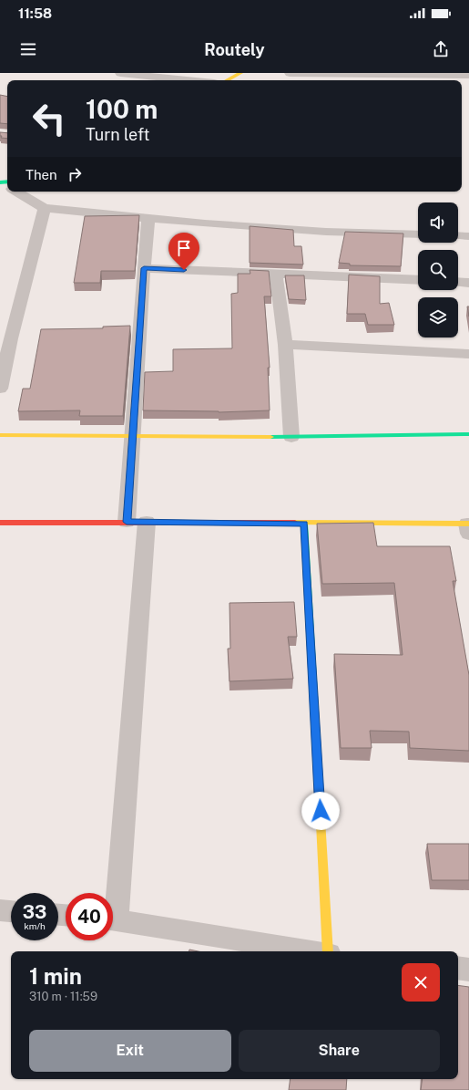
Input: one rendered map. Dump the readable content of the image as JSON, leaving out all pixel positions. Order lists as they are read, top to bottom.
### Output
{
  "page": {
    "status": "11:58",
    "header": "Routely",
    "turn": ["100 m", "Turn left"],
    "then": "Then",
    "speed": "33 km/h",
    "limit": "40",
    "heading": ["1 min", "310 m · 11:59"],
    "buttons": ["Exit", "Share"]
  }
}
